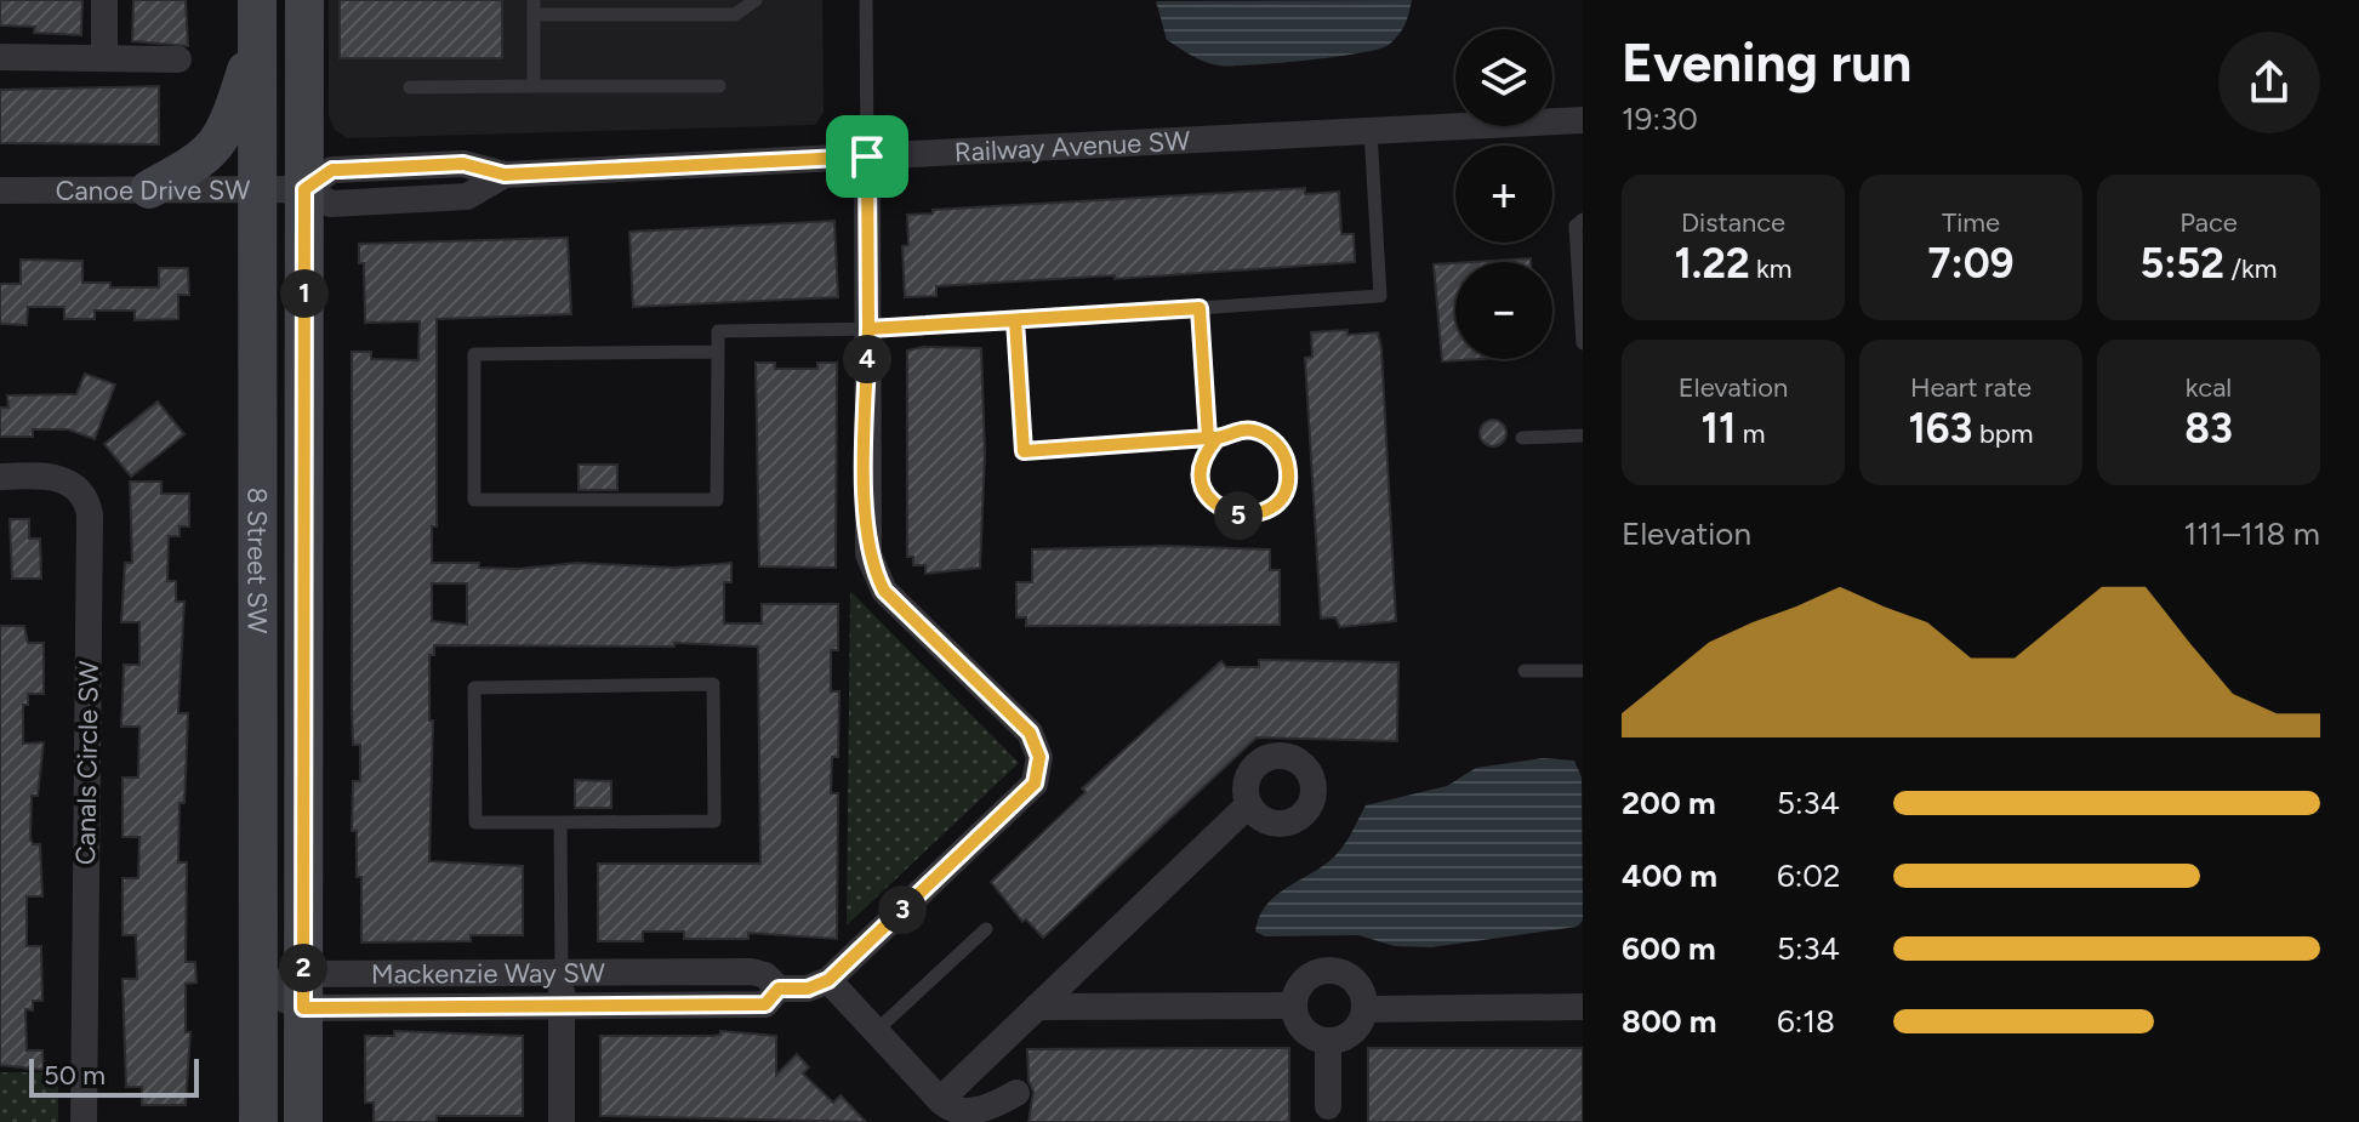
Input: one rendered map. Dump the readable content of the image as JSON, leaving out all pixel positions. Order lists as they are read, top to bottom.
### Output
{
  "streets": {
    "main road": ["8 Street SW"],
    "street": [
      "Railway Avenue SW",
      "Canoe Drive SW",
      "Canals Circle SW",
      "Mackenzie Way SW"
    ]
  },
  "crossings": [
    ["Railway Avenue SW", "Canoe Drive SW"],
    ["Railway Avenue SW", "8 Street SW"],
    ["Canoe Drive SW", "8 Street SW"],
    ["8 Street SW", "Mackenzie Way SW"]
  ],
  "scale_bar": "50 m",
  "page": {
    "heading": ["Evening run", "19:30"],
    "map_buttons": ["+", "−"],
    "stats": [
      ["Distance", "1.22 km"],
      ["Time", "7:09"],
      ["Pace", "5:52 /km"],
      ["Elevation", "11 m"],
      ["Heart rate", "163 bpm"],
      ["kcal", "83"]
    ],
    "pins": [
      "1",
      "4",
      "5",
      "3",
      "2"
    ],
    "chart": ["Elevation", "111–118 m"],
    "list": [
      {
        "name": "200 m",
        "note": "5:34"
      },
      {
        "name": "400 m",
        "note": "6:02"
      },
      {
        "name": "600 m",
        "note": "5:34"
      },
      {
        "name": "800 m",
        "note": "6:18"
      }
    ],
    "scale": "50 m"
  }
}
